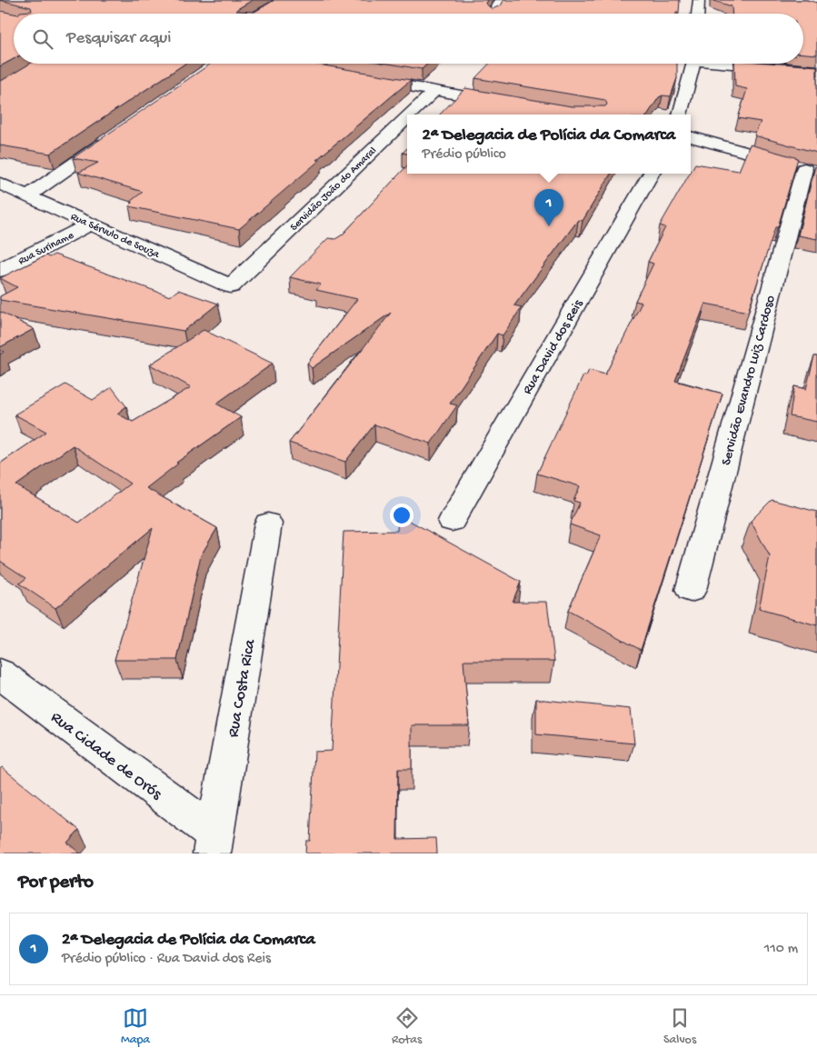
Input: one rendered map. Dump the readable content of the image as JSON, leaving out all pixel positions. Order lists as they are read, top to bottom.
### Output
{
  "streets": {
    "street": [
      "Servidão João do Amaral",
      "Rua Sérvulo de Souza",
      "Rua Suriname",
      "Rua David dos Reis",
      "Servidão Evandro Luiz Cardoso",
      "Rua Costa Rica",
      "Rua Cidade de Orós"
    ]
  },
  "crossings": [
    ["Servidão João do Amaral", "Rua Sérvulo de Souza"],
    ["Rua Sérvulo de Souza", "Rua Suriname"],
    ["Rua Costa Rica", "Rua Cidade de Orós"]
  ],
  "page": {
    "search": "Pesquisar aqui",
    "popup": ["2ª Delegacia de Polícia da Comarca", "Prédio público"],
    "pins": "1",
    "heading": "Por perto",
    "list": [
      {
        "mark": "1",
        "name": "2ª Delegacia de Polícia da Comarca",
        "note": "Prédio público · Rua David dos Reis",
        "value": "110 m"
      }
    ],
    "nav": ["Mapa", "Rotas", "Salvos"]
  }
}
